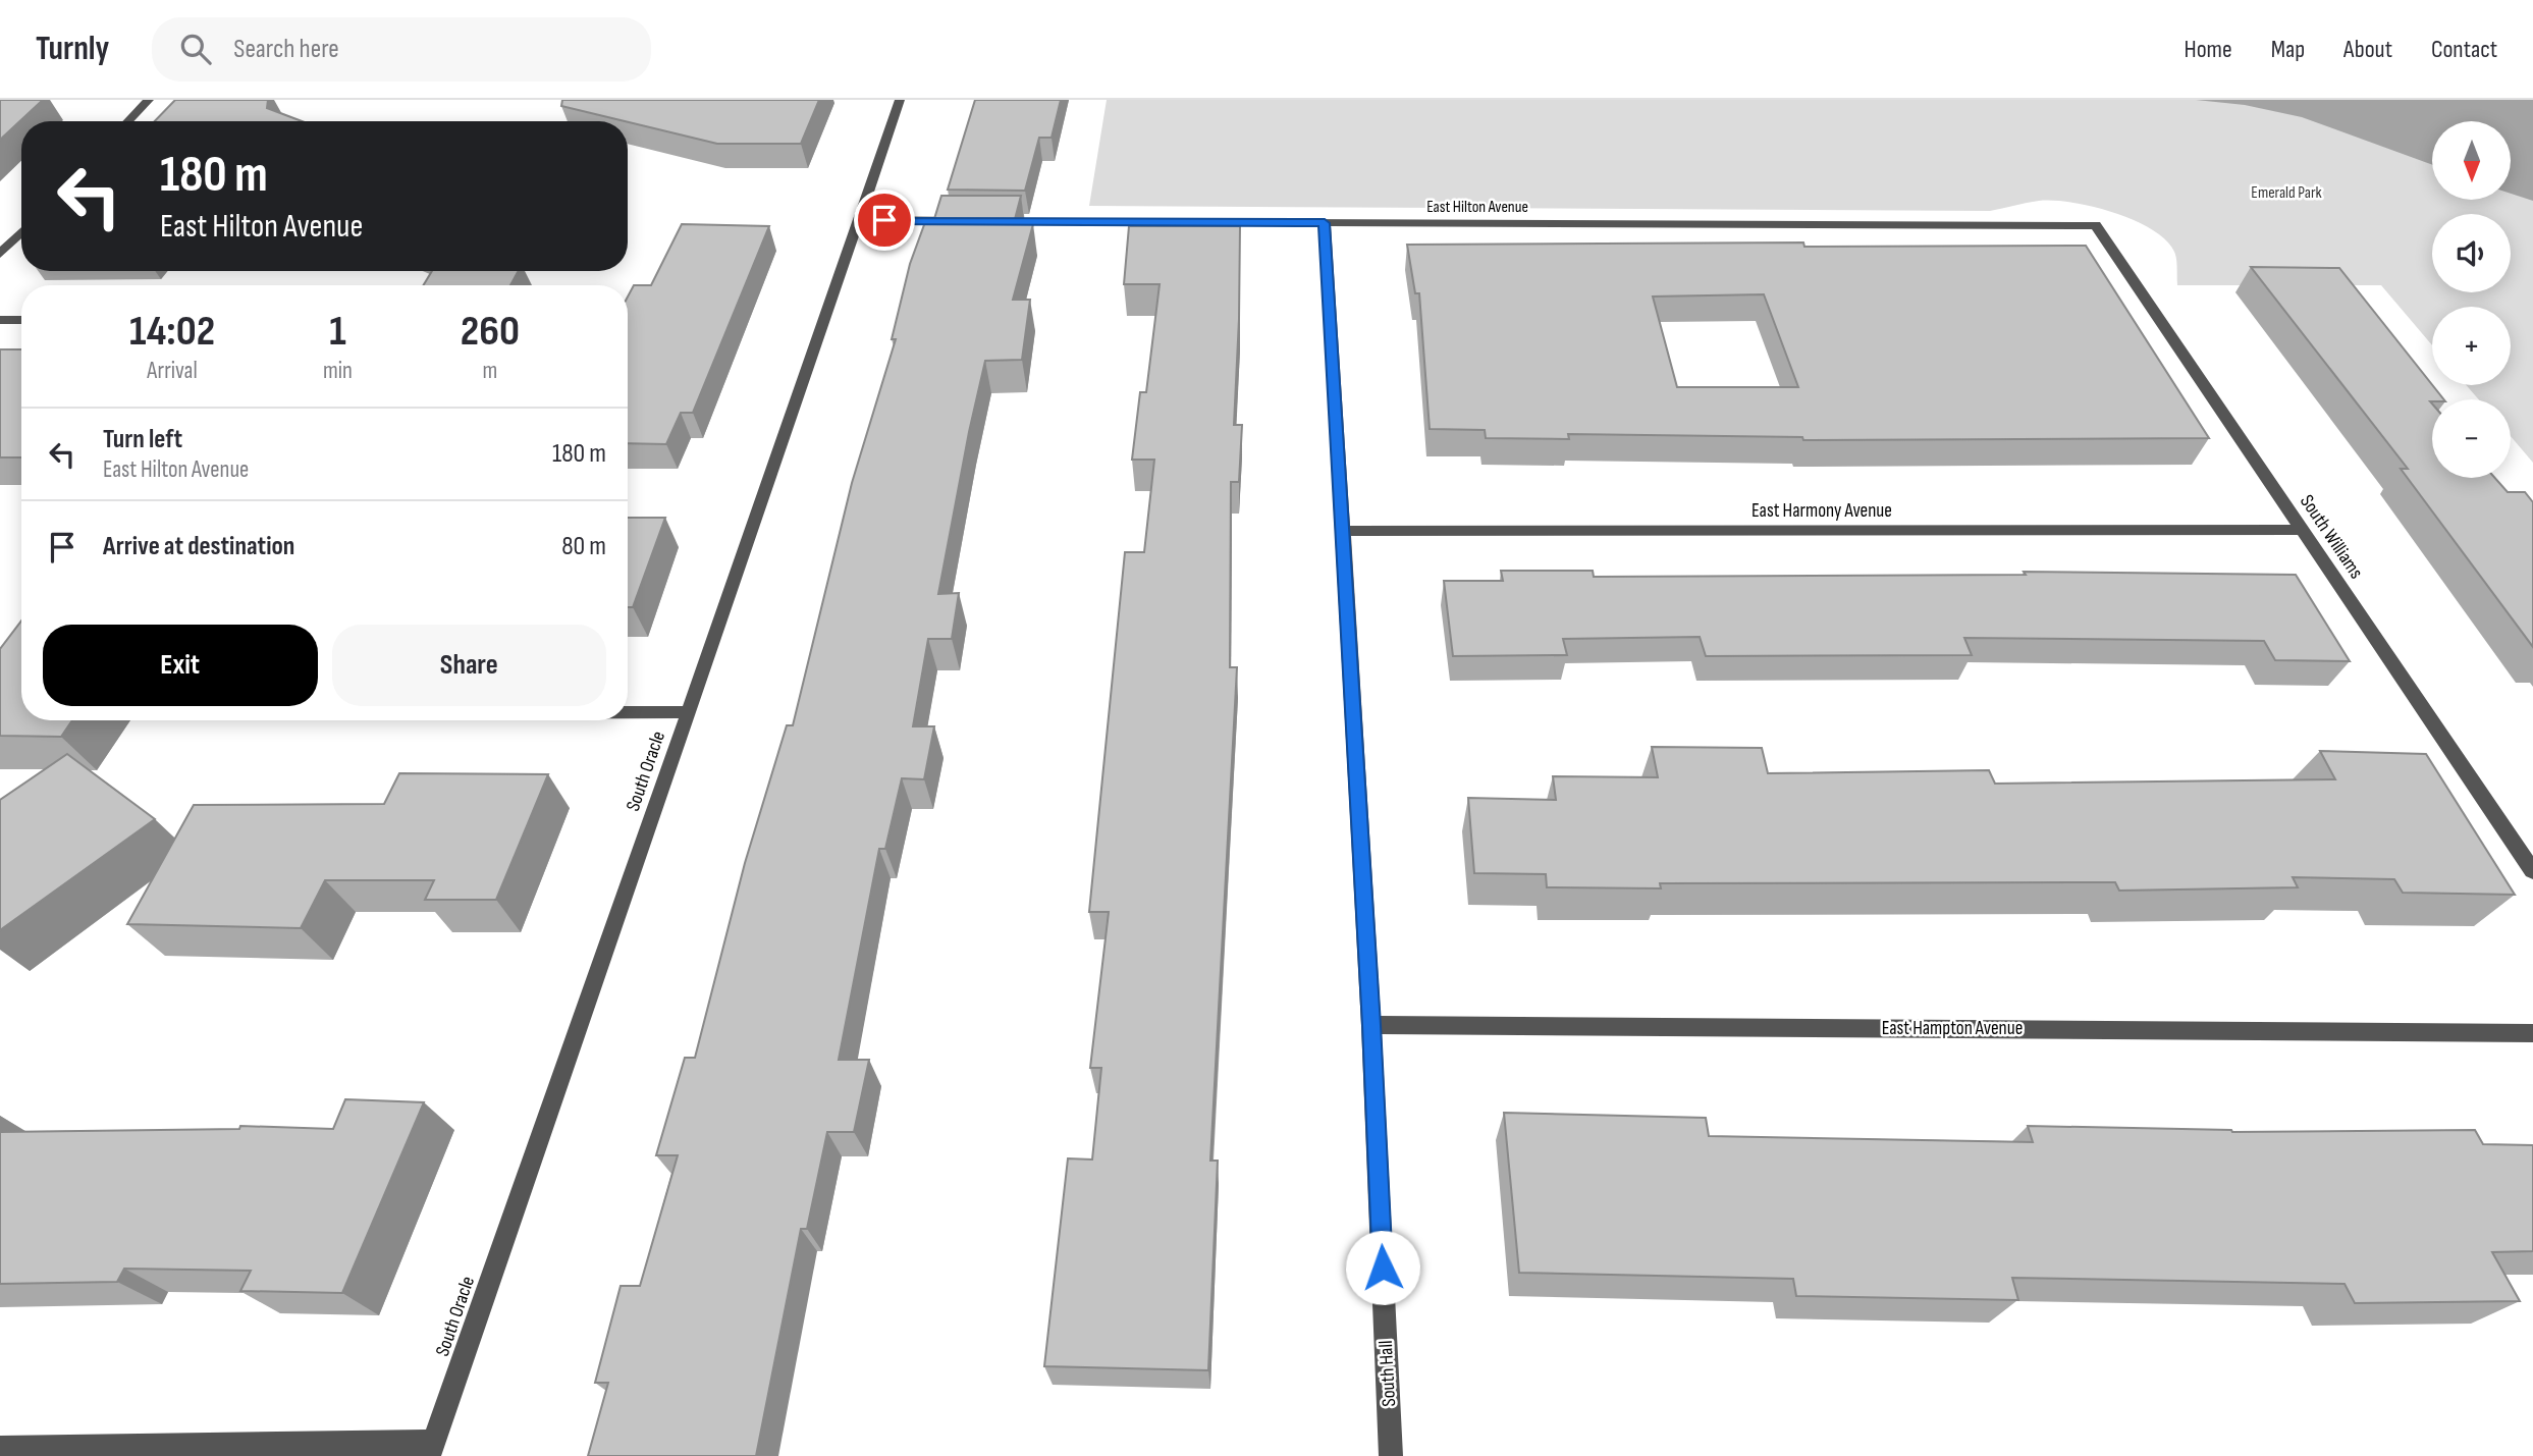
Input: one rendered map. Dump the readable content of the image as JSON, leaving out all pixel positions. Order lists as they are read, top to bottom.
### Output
{
  "streets": {
    "street": [
      "East Hilton Avenue",
      "East Harmony Avenue",
      "South Williams",
      "South Oracle",
      "East Hampton Avenue",
      "South Hall"
    ]
  },
  "crossings": [
    ["East Hilton Avenue", "South Williams"],
    ["East Hilton Avenue", "South Oracle"],
    ["East Hilton Avenue", "South Hall"],
    ["East Harmony Avenue", "South Williams"],
    ["East Harmony Avenue", "South Hall"],
    ["East Hampton Avenue", "South Hall"]
  ],
  "parks": ["Emerald Park"],
  "north": "bottom",
  "page": {
    "header": "Turnly",
    "search": "Search here",
    "nav": [
      "Home",
      "Map",
      "About",
      "Contact"
    ],
    "map_buttons": ["+", "−"],
    "turn": ["180 m", "East Hilton Avenue"],
    "eta": [
      "14:02",
      "Arrival",
      "1",
      "min",
      "260",
      "m"
    ],
    "list": [
      {
        "name": "Turn left",
        "note": "East Hilton Avenue",
        "value": "180 m"
      },
      {
        "name": "Arrive at destination",
        "value": "80 m"
      }
    ],
    "buttons": ["Exit", "Share"]
  }
}
